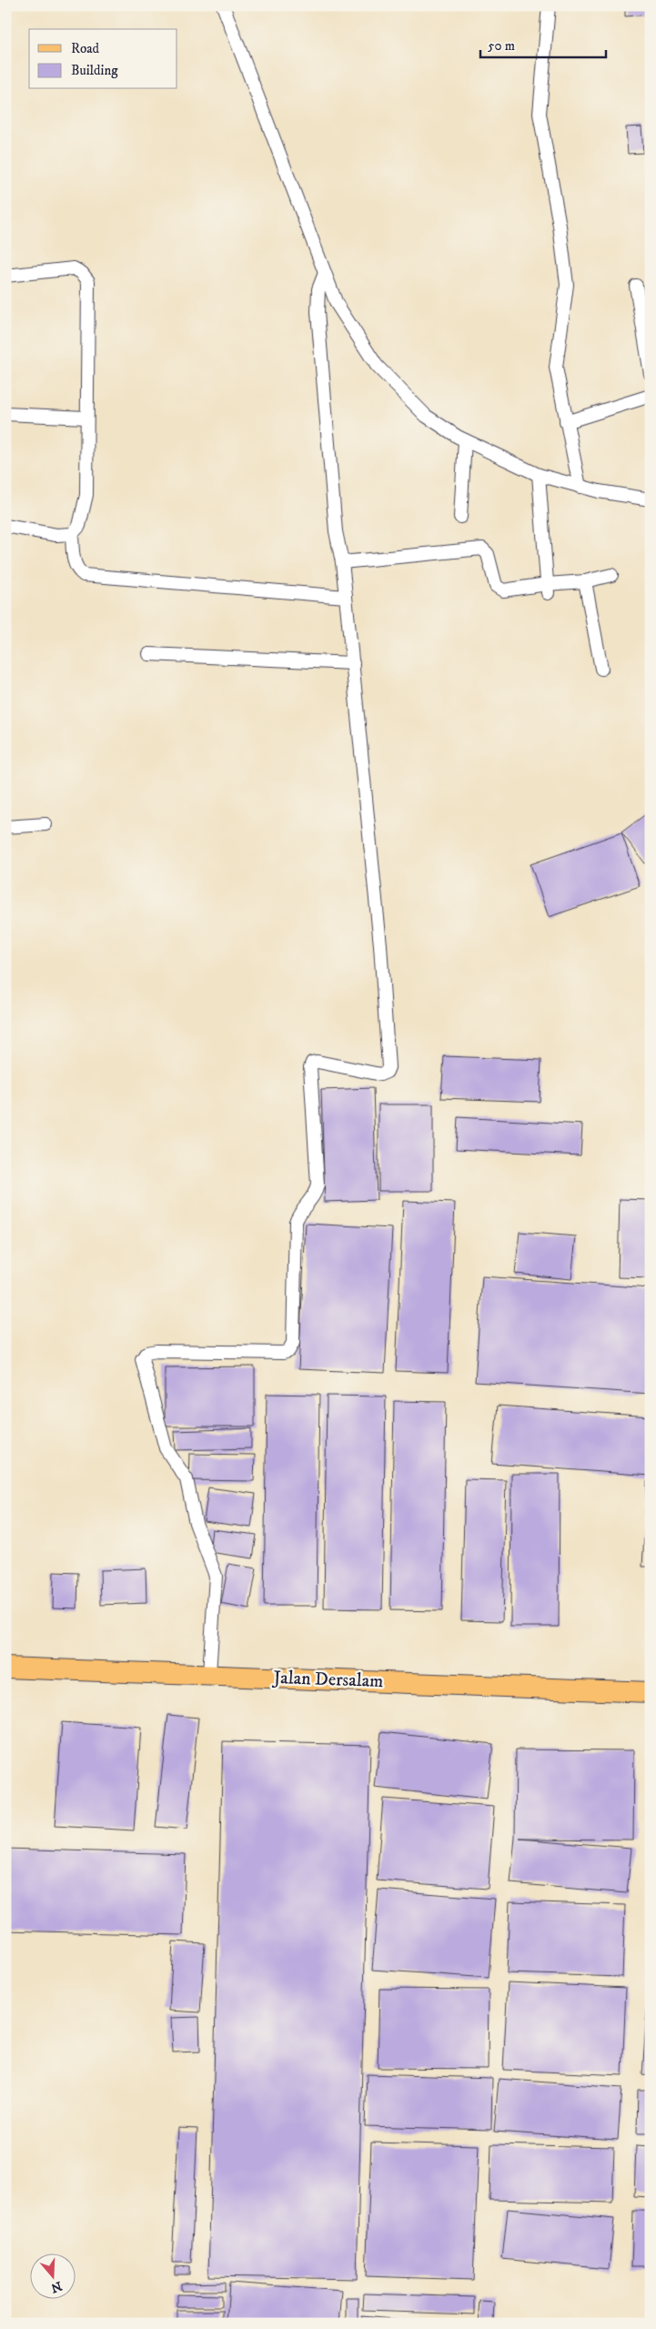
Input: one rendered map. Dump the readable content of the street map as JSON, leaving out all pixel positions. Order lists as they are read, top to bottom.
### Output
{
  "streets": {
    "main road": ["Jalan Dersalam"]
  },
  "legend": ["Road", "Building"],
  "scale_bar": "50 m",
  "north": "bottom"
}
